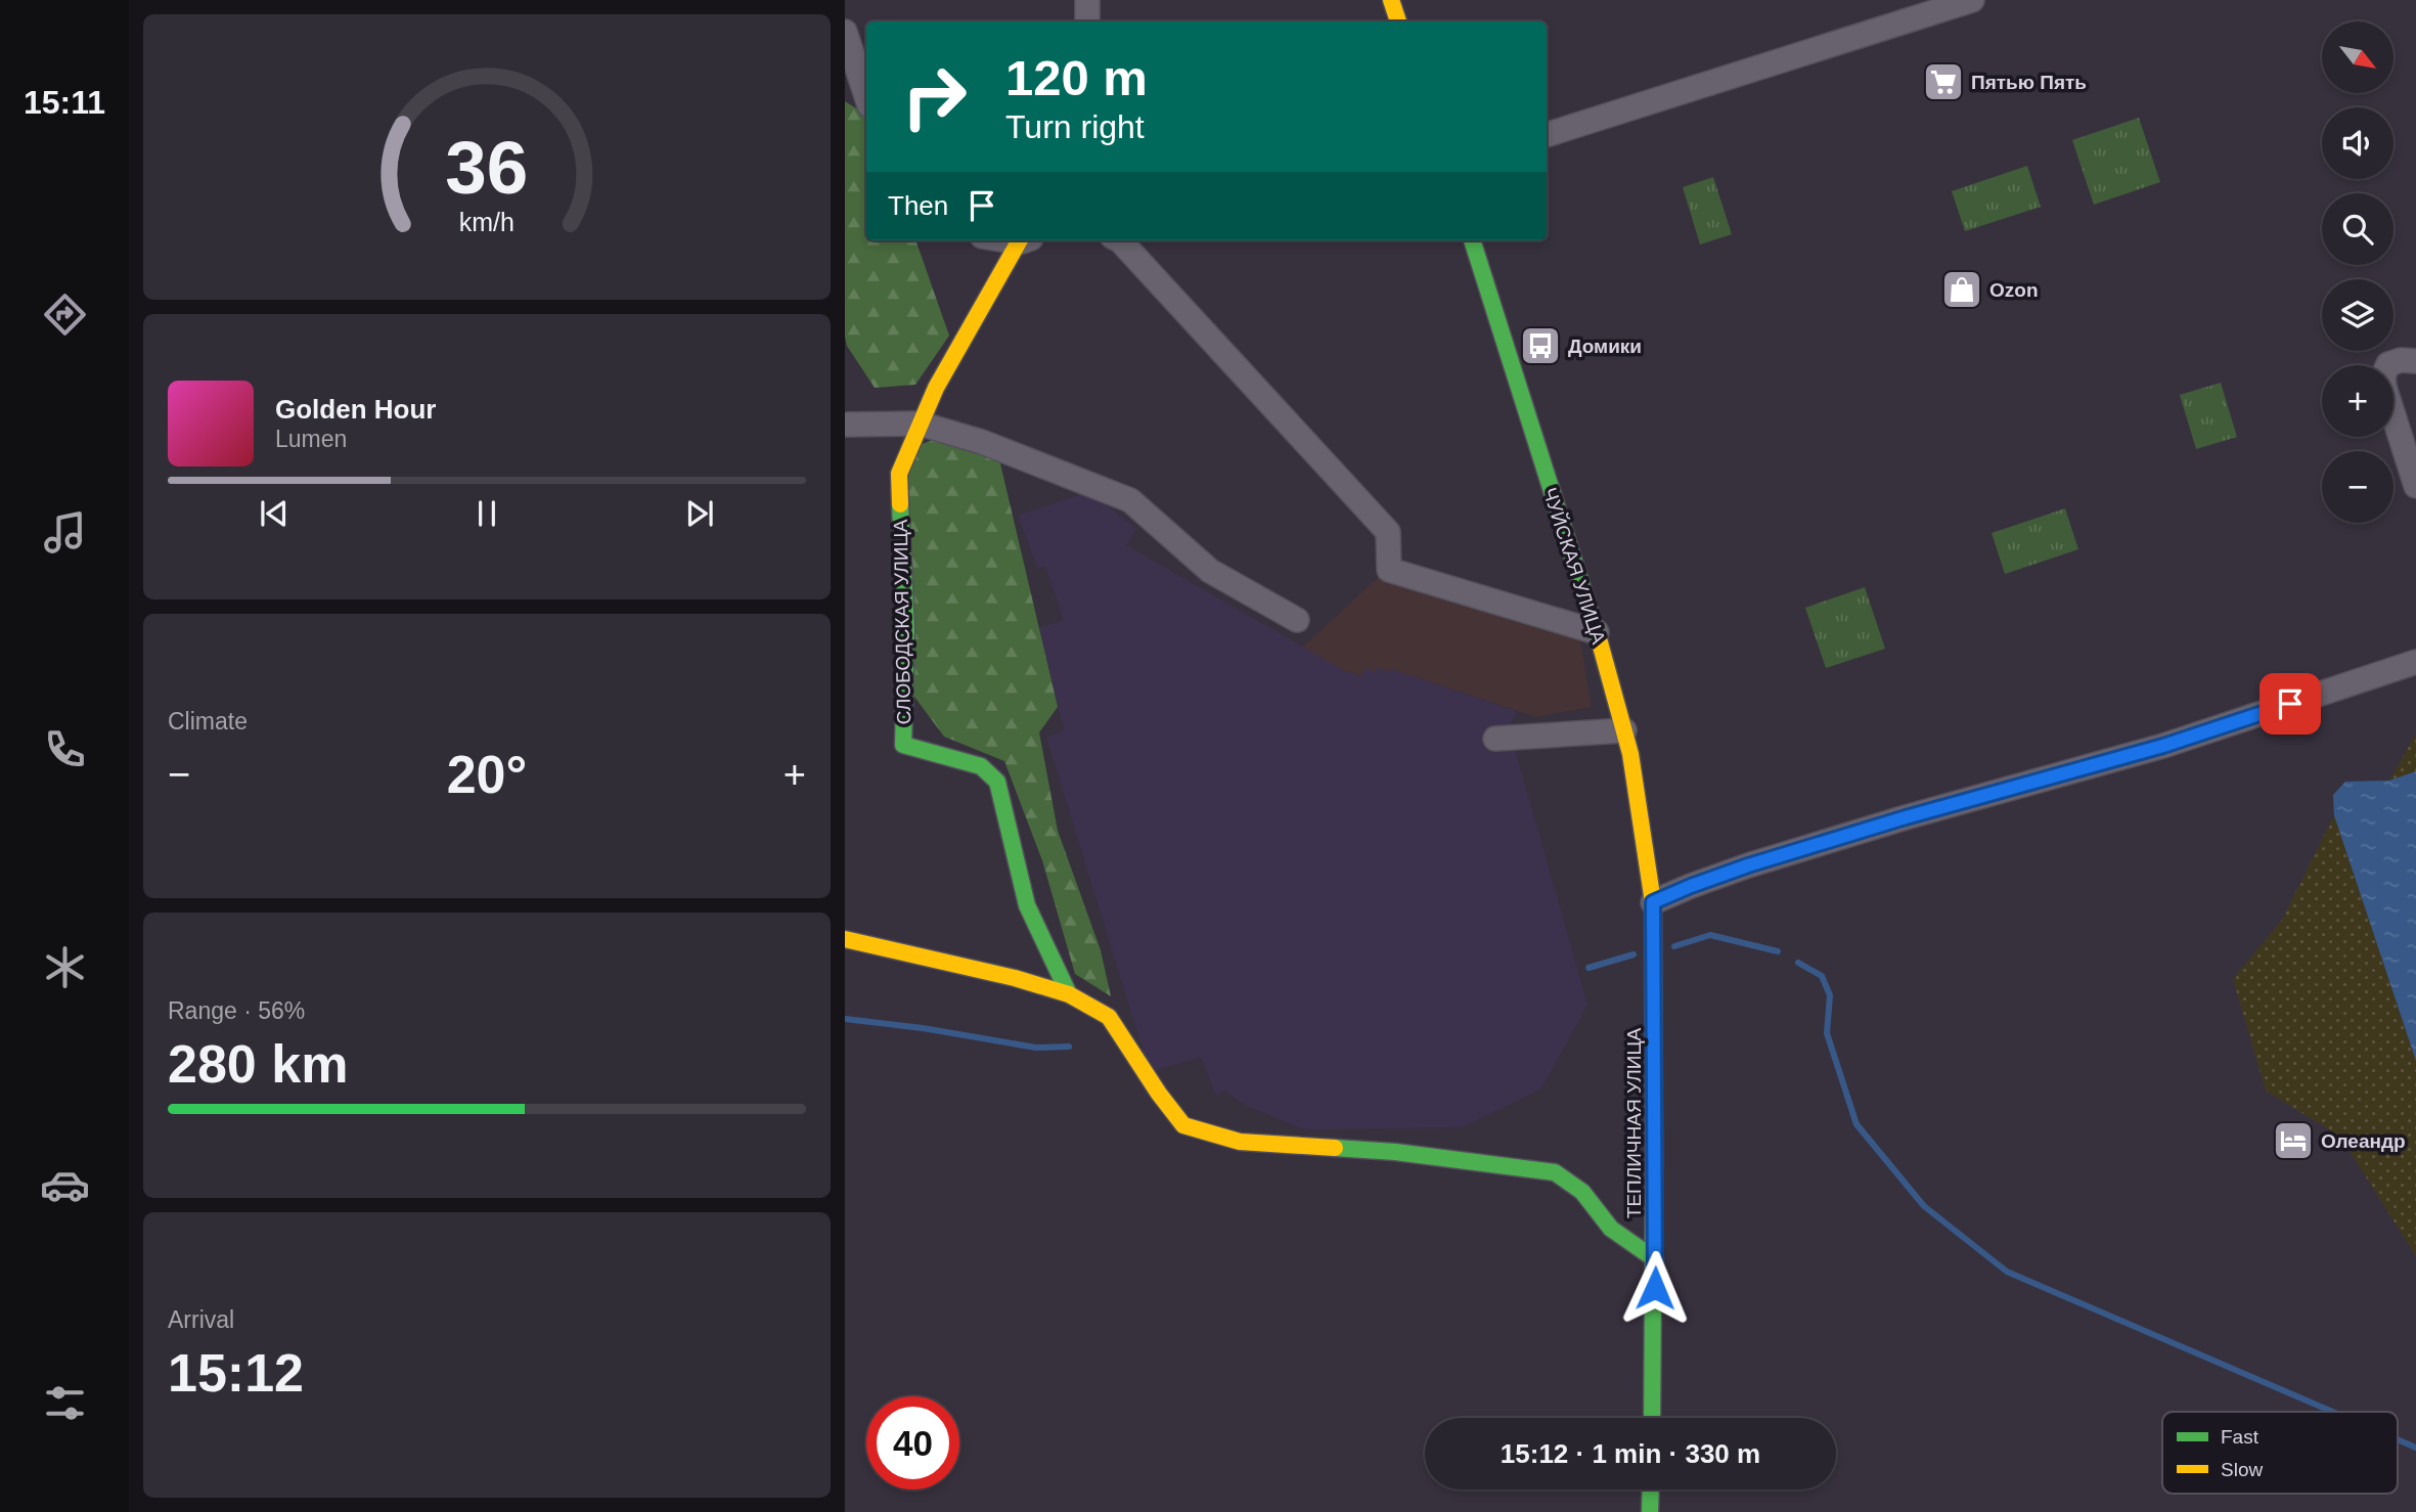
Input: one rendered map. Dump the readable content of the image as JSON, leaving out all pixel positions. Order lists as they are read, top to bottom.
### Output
{
  "streets": {
    "street": ["ЧУЙСКАЯ УЛИЦА", "СЛОБОДСКАЯ УЛИЦА", "ТЕПЛИЧНАЯ УЛИЦА"]
  },
  "crossings": [
    ["ЧУЙСКАЯ УЛИЦА", "ТЕПЛИЧНАЯ УЛИЦА"]
  ],
  "places": {
    "supermarket": ["Пятью Пять"],
    "shop": ["Ozon"],
    "bus stop": ["Домики"],
    "hotel": ["Олеандр"]
  },
  "legend": ["Fast", "Slow"],
  "north": "bottom right",
  "page": {
    "tabs": "15:11",
    "map_buttons": ["+", "−"],
    "turn": ["120 m", "Turn right"],
    "then": "Then",
    "song": ["Golden Hour", "Lumen"],
    "tile": [
      "Climate",
      ["Range · 56%", "280 km"],
      ["Arrival", "15:12"]
    ],
    "heat": ["−", "20°", "+"],
    "limit": "40",
    "trip": "15:12 · 1 min · 330 m",
    "gauge": ["36", "km/h"]
  }
}
